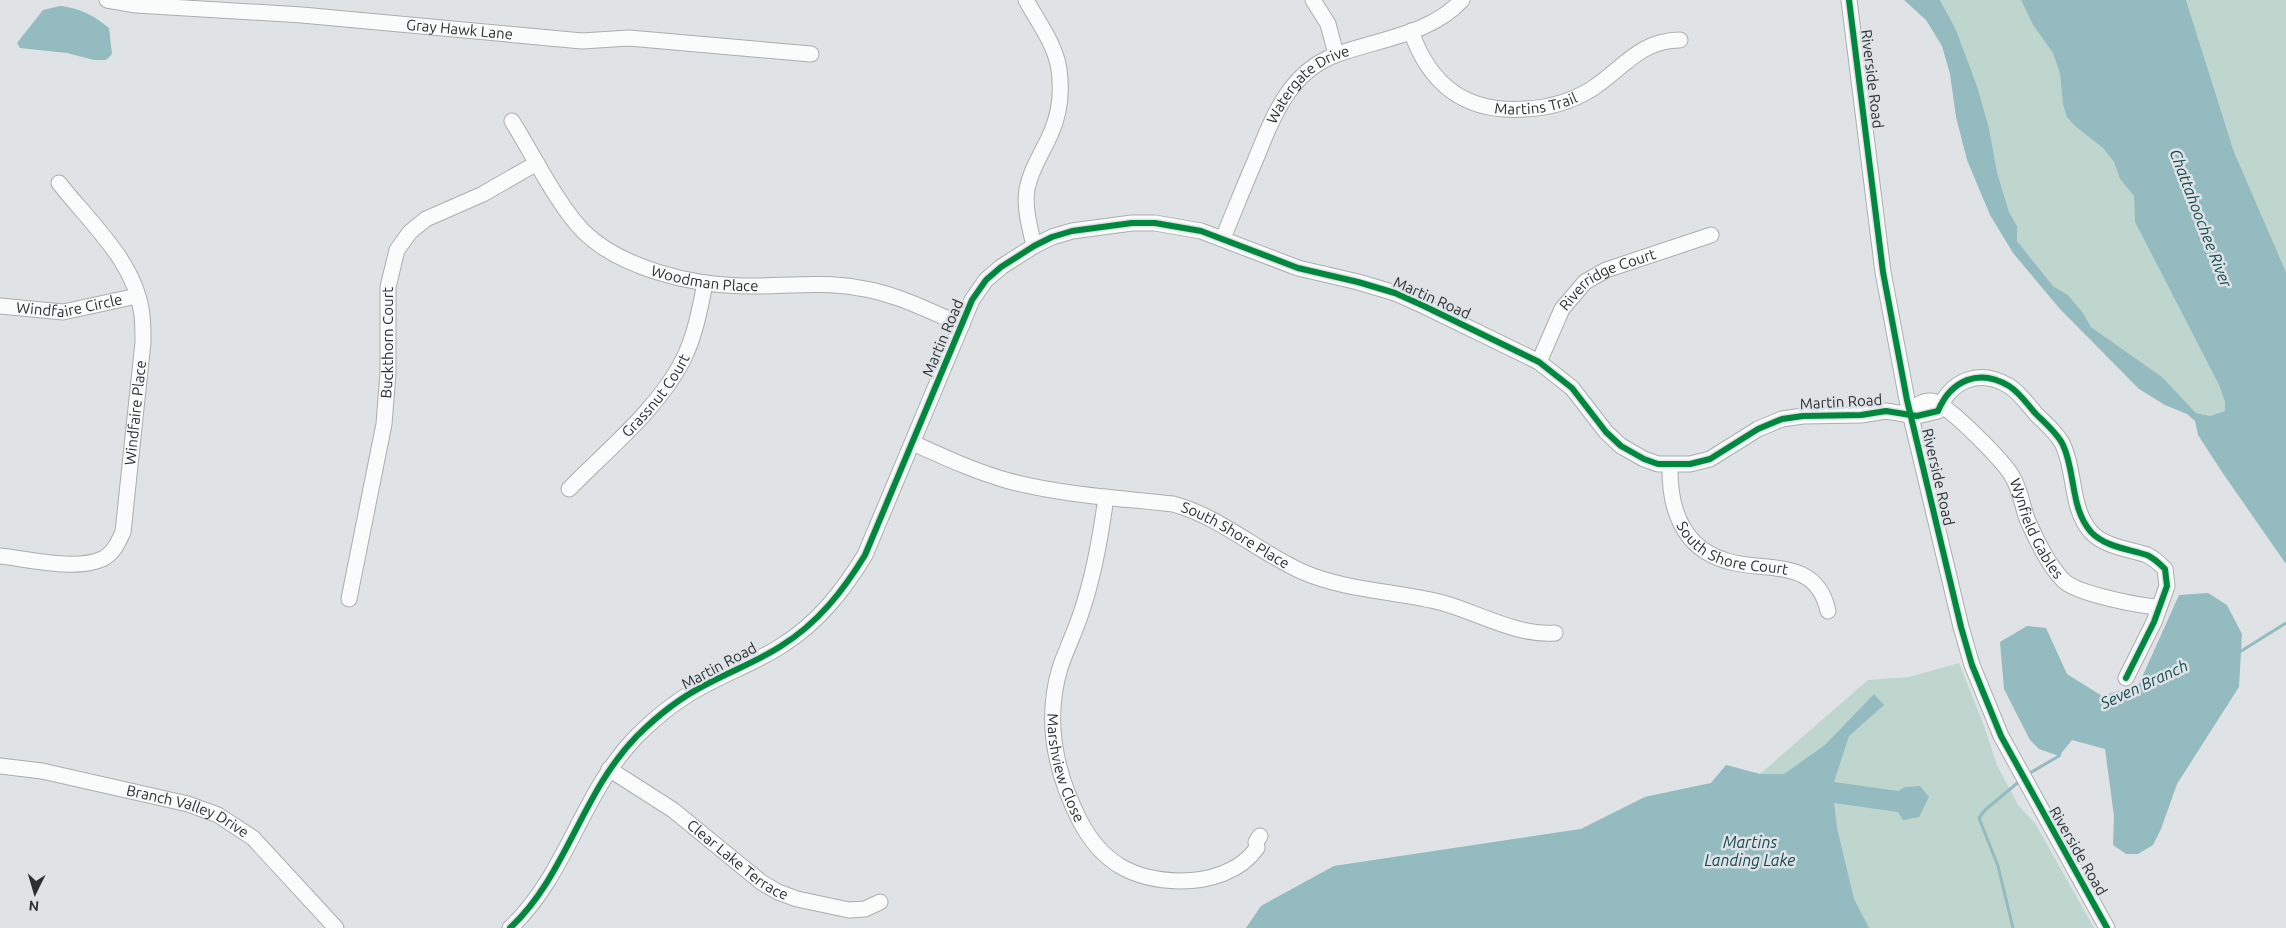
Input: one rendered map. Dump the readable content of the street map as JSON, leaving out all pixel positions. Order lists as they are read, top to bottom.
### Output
{
  "streets": {
    "street": [
      "Gray Hawk Lane",
      "Riverside Road",
      "Watergate Drive",
      "Martins Trail",
      "Woodman Place",
      "Riverridge Court",
      "Martin Road",
      "Windfaire Circle",
      "Buckthorn Court",
      "Grassnut Court",
      "Windfaire Place",
      "Wynfield Gables",
      "South Shore Place",
      "South Shore Court",
      "Marshview Close",
      "Branch Valley Drive",
      "Clear Lake Terrace"
    ]
  },
  "crossings": [
    ["Riverside Road", "Martin Road"],
    ["Watergate Drive", "Martins Trail"],
    ["Watergate Drive", "Martin Road"],
    ["Woodman Place", "Martin Road"],
    ["Woodman Place", "Buckthorn Court"],
    ["Woodman Place", "Grassnut Court"],
    ["Riverridge Court", "Martin Road"],
    ["Martin Road", "South Shore Place"],
    ["Martin Road", "South Shore Court"],
    ["Martin Road", "Clear Lake Terrace"],
    ["Windfaire Circle", "Windfaire Place"],
    ["South Shore Place", "Marshview Close"]
  ],
  "water": ["Chattahoochee River", "Seven Branch", "Martins Landing Lake"],
  "north": "bottom"
}
